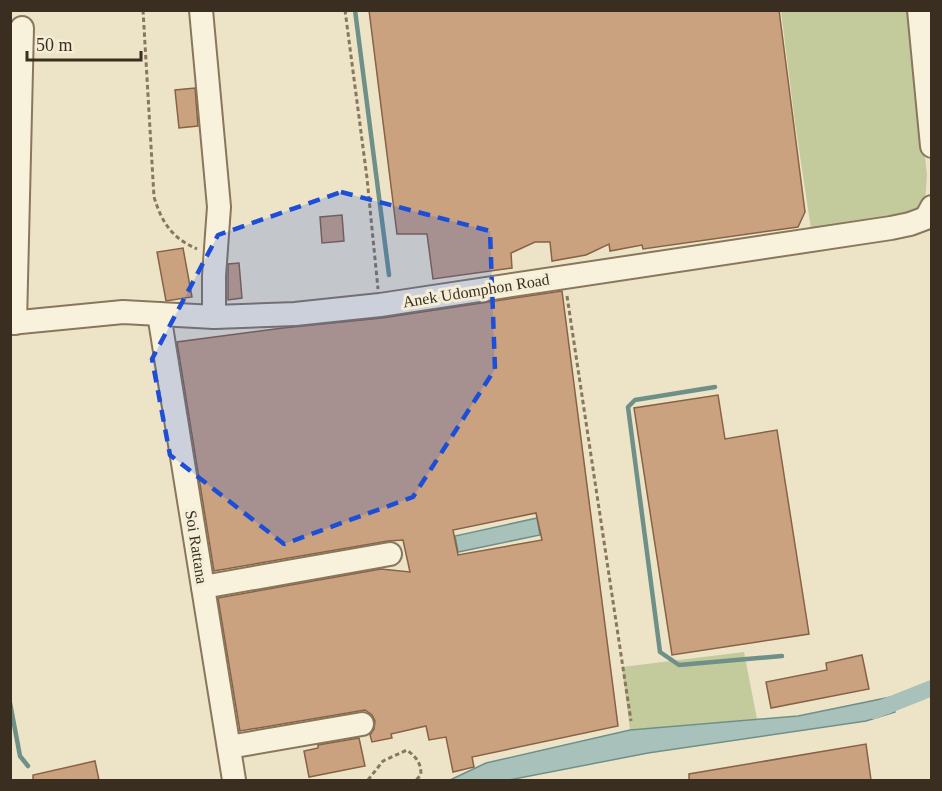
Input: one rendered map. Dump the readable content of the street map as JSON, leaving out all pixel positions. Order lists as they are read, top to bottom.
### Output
{
  "streets": {
    "street": ["Anek Udomphon Road", "Soi Rattana"]
  },
  "crossings": [
    ["Anek Udomphon Road", "Soi Rattana"]
  ],
  "scale_bar": "50 m"
}
